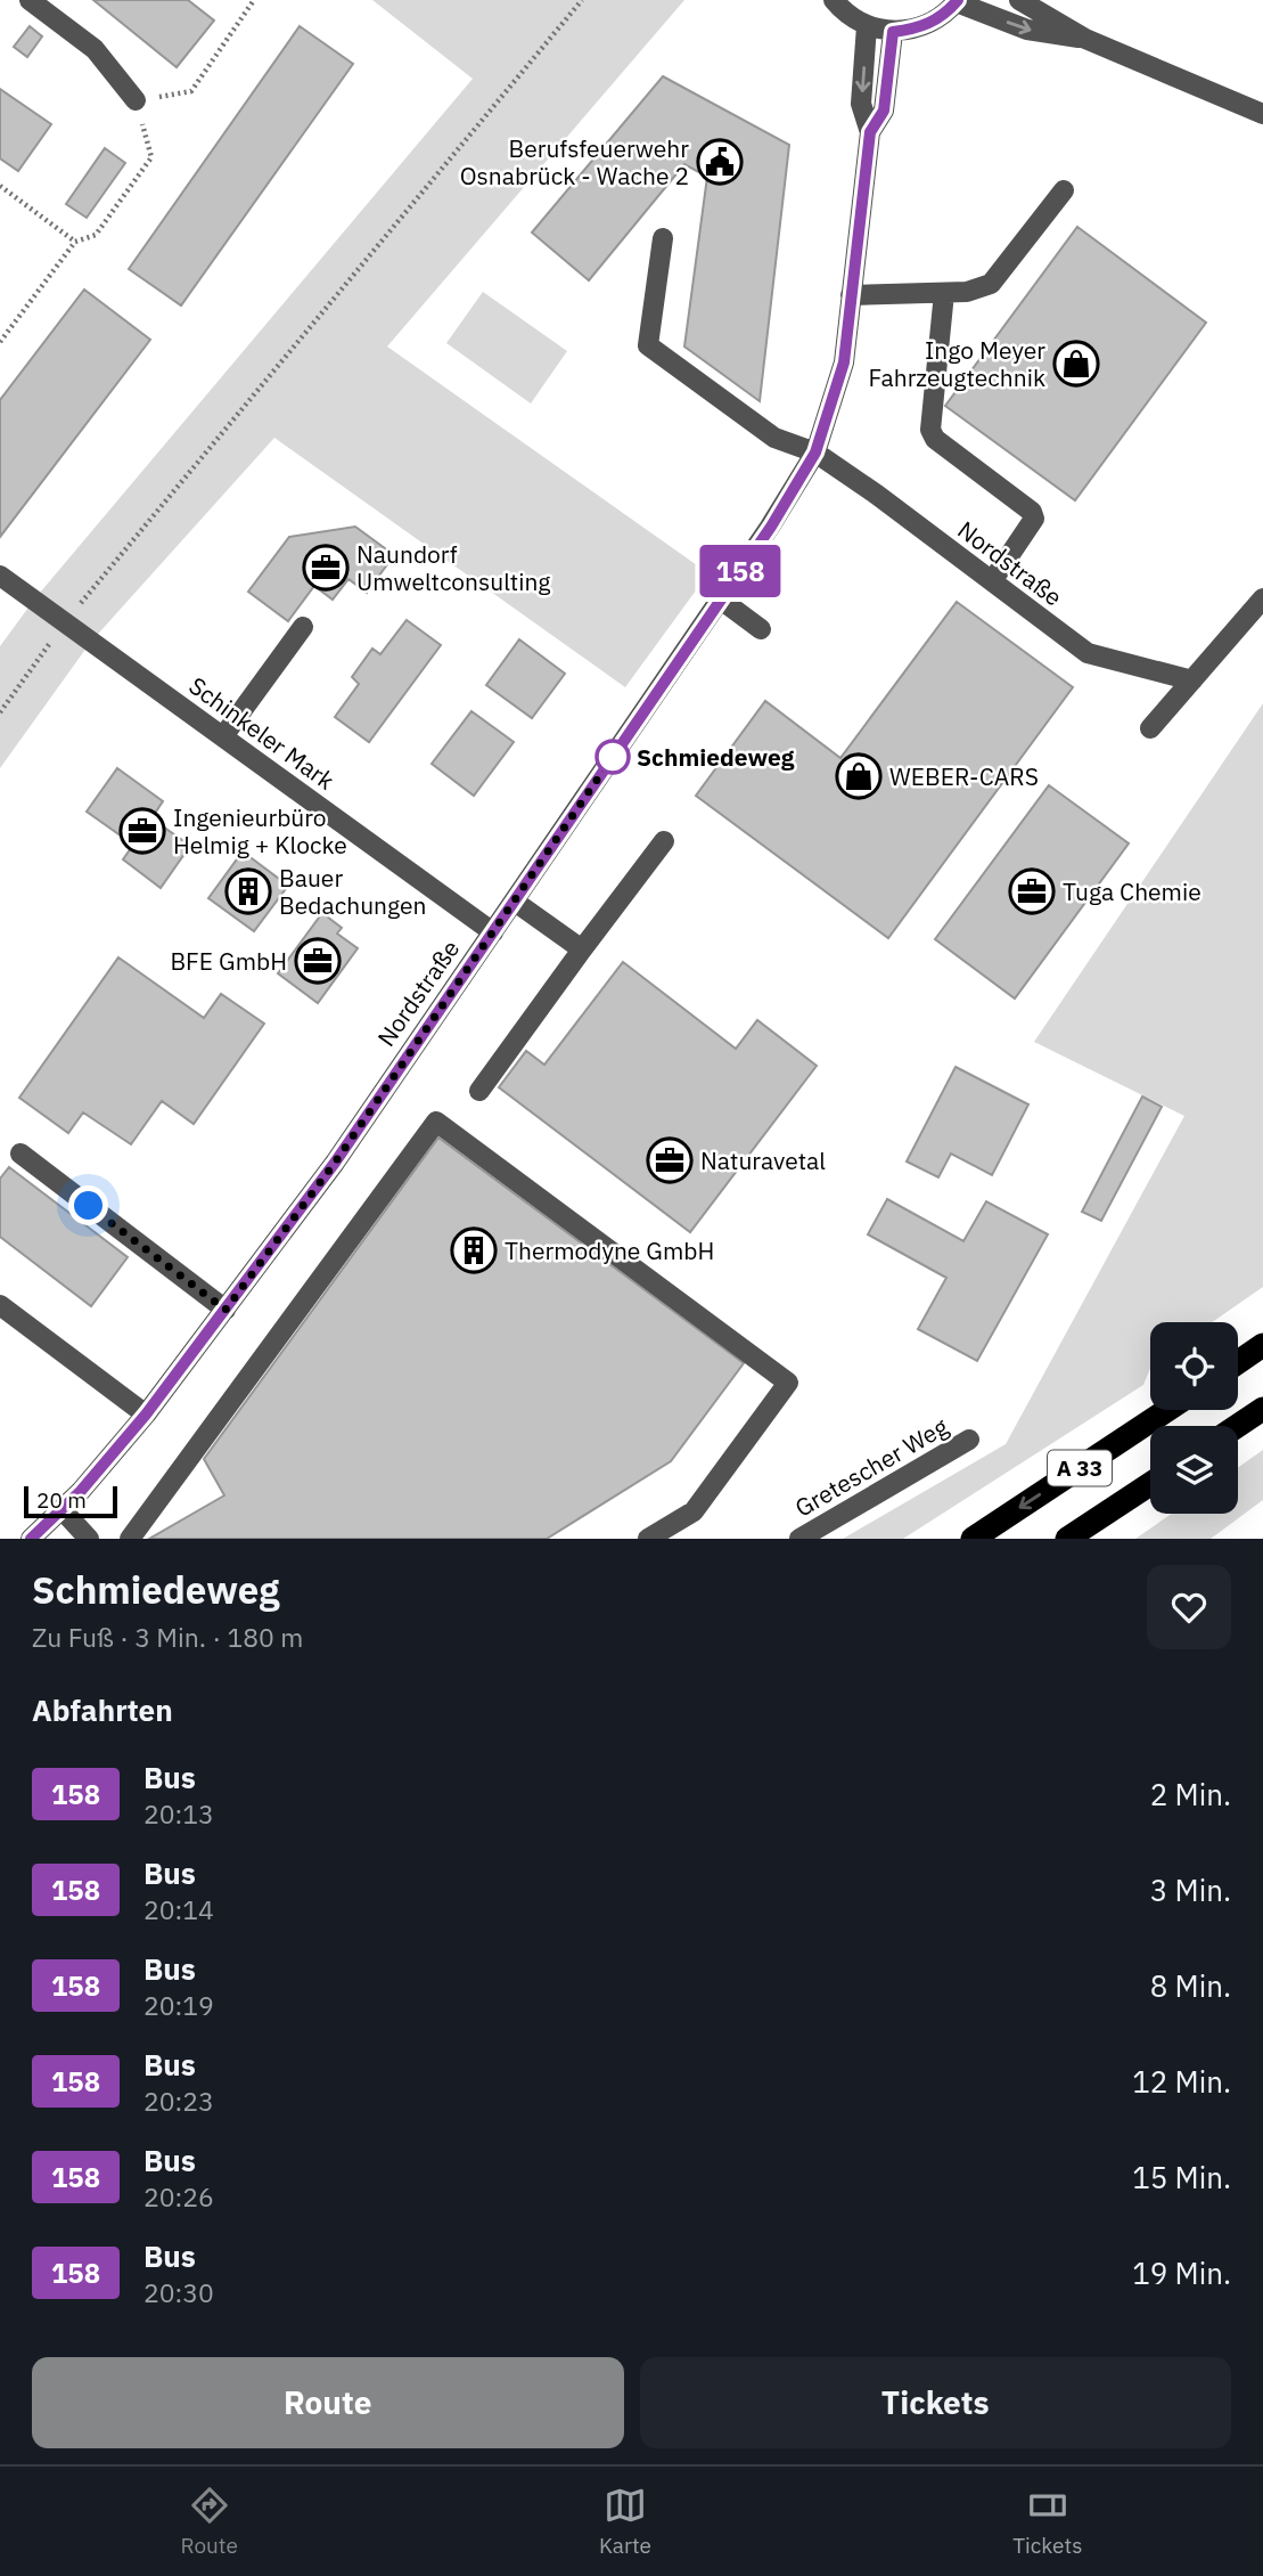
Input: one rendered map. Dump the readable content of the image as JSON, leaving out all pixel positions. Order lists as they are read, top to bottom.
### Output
{
  "streets": {
    "highway": ["A 33"],
    "street": ["Nordstraße", "Schinkeler Mark", "Gretescher Weg"]
  },
  "crossings": [
    ["Nordstraße", "Schinkeler Mark"]
  ],
  "places": {
    "public building": ["Berufsfeuerwehr Osnabrück - Wache 2"],
    "shop": ["Ingo Meyer Fahrzeugtechnik", "WEBER-CARS"],
    "office": [
      "Naundorf Umweltconsulting",
      "Ingenieurbüro Helmig + Klocke",
      "Tuga Chemie",
      "BFE GmbH",
      "Naturavetal"
    ],
    "other": ["Schmiedeweg"],
    "building": ["Bauer Bedachungen", "Thermodyne GmbH"]
  },
  "lines": ["bus line 158"],
  "scale_bar": "20 m",
  "page": {
    "on_map": "158",
    "scale": "20 m",
    "heading": [
      ["Schmiedeweg", "Zu Fuß · 3 Min. · 180 m"],
      "Abfahrten"
    ],
    "list": [
      {
        "mark": "158",
        "name": "Bus",
        "note": "20:13",
        "value": "2 Min."
      },
      {
        "mark": "158",
        "name": "Bus",
        "note": "20:14",
        "value": "3 Min."
      },
      {
        "mark": "158",
        "name": "Bus",
        "note": "20:19",
        "value": "8 Min."
      },
      {
        "mark": "158",
        "name": "Bus",
        "note": "20:23",
        "value": "12 Min."
      },
      {
        "mark": "158",
        "name": "Bus",
        "note": "20:26",
        "value": "15 Min."
      },
      {
        "mark": "158",
        "name": "Bus",
        "note": "20:30",
        "value": "19 Min."
      }
    ],
    "buttons": ["Route", "Tickets"],
    "tabs": ["Route", "Karte", "Tickets"]
  }
}
